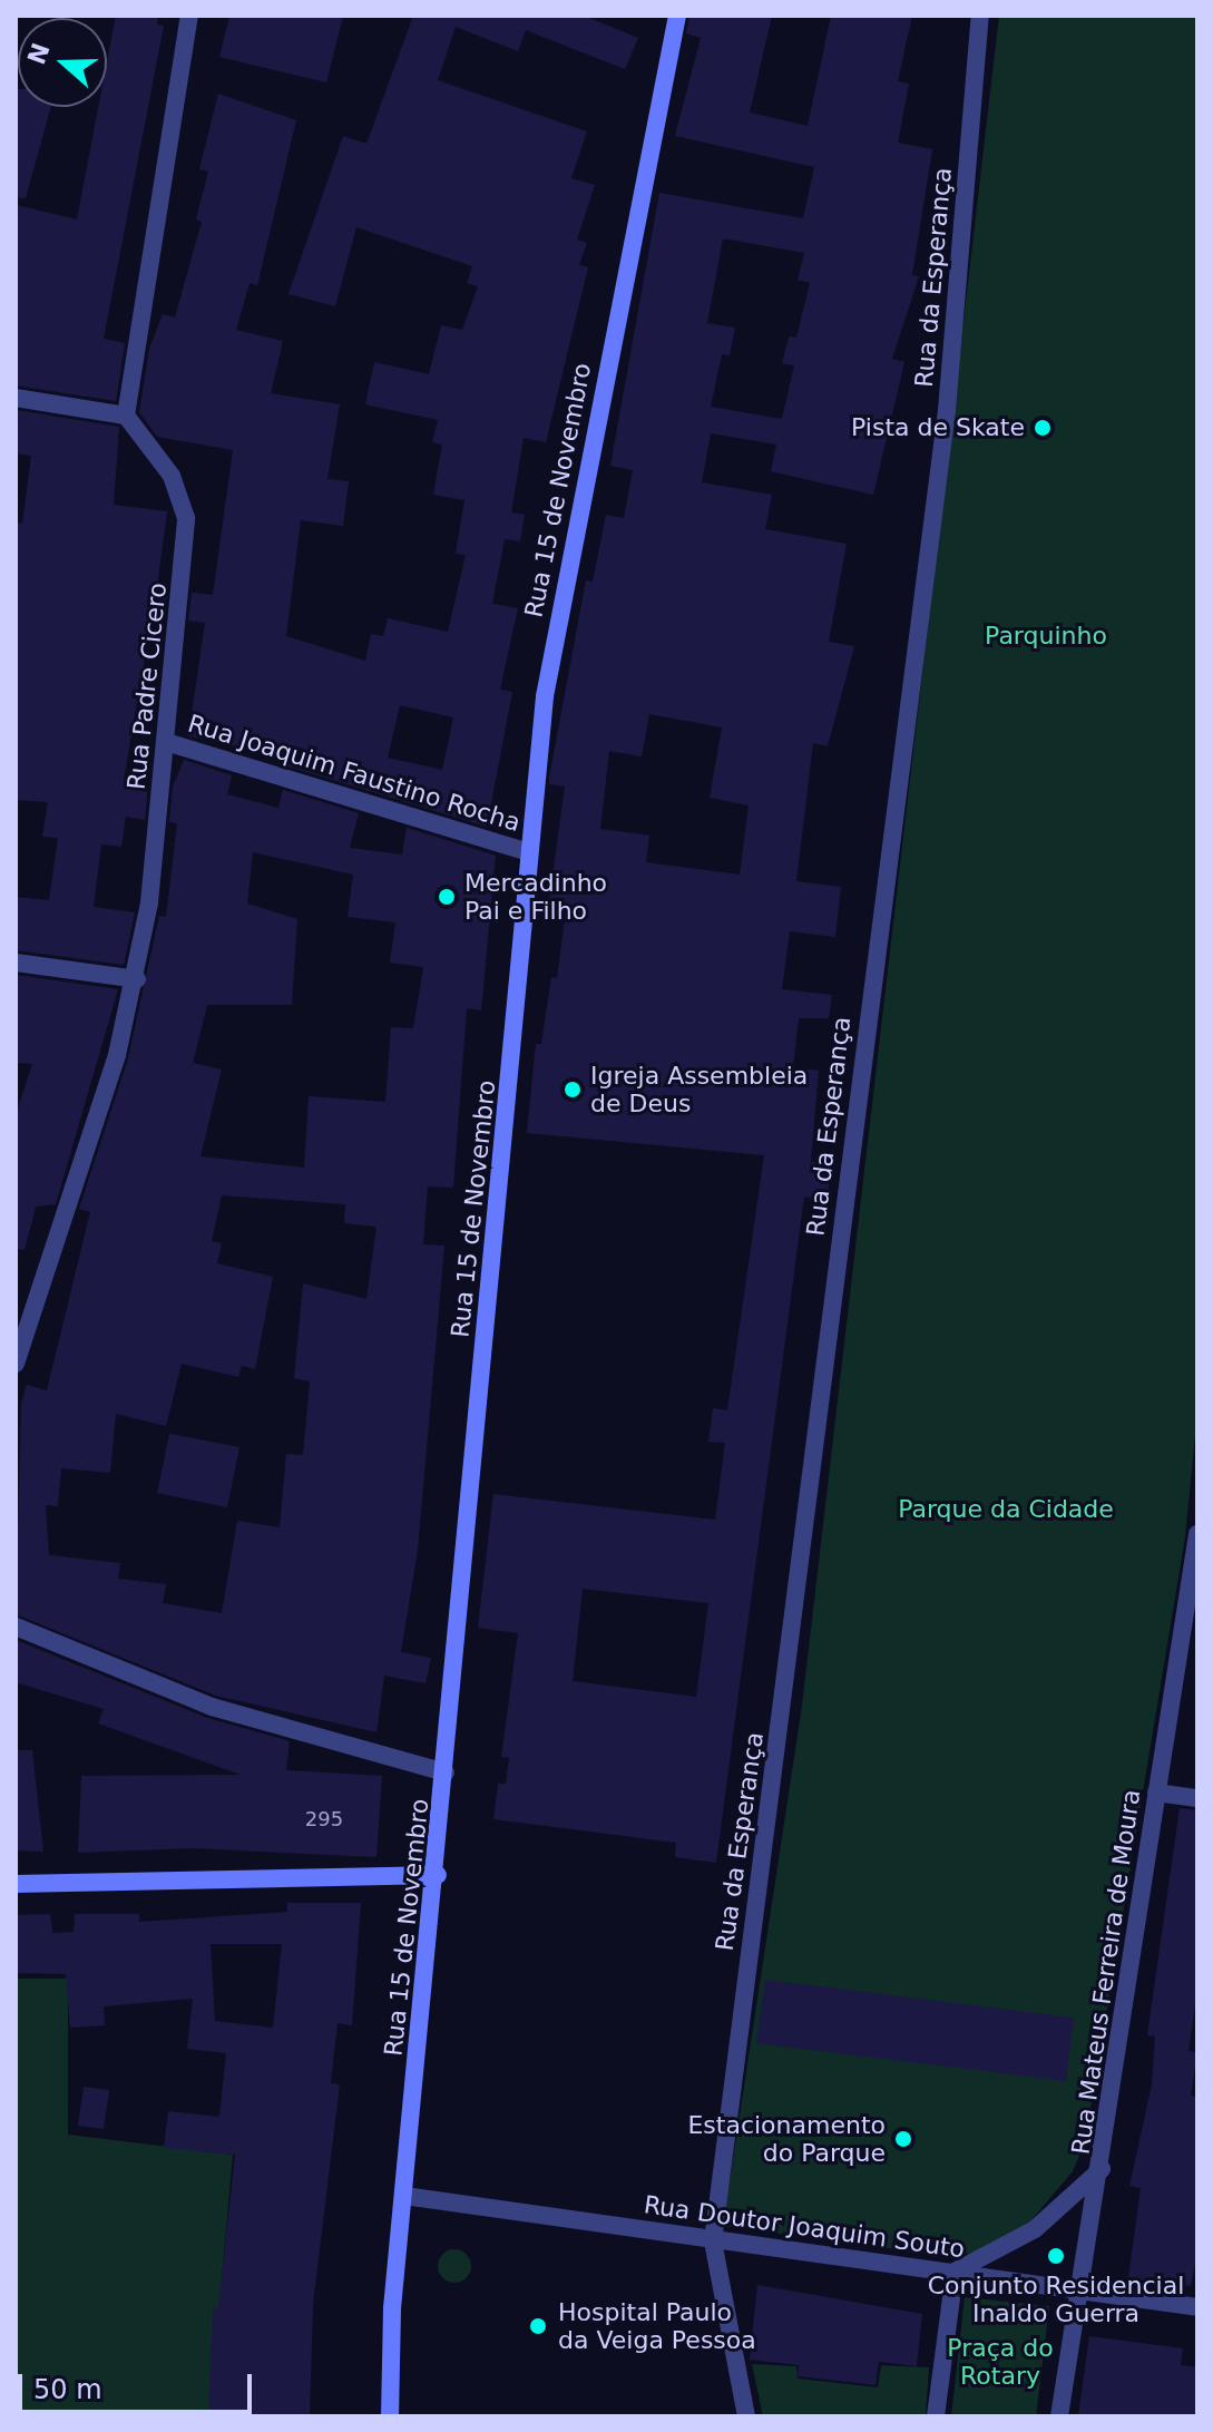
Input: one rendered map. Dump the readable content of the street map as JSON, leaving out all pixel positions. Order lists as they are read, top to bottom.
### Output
{
  "streets": {
    "main road": ["Rua 15 de Novembro"],
    "street": [
      "Rua da Esperança",
      "Rua Padre Cicero",
      "Rua Joaquim Faustino Rocha",
      "Rua Mateus Ferreira de Moura",
      "Rua Doutor Joaquim Souto"
    ]
  },
  "crossings": [
    ["Rua da Esperança", "Rua Doutor Joaquim Souto"],
    ["Rua 15 de Novembro", "Rua Joaquim Faustino Rocha"],
    ["Rua 15 de Novembro", "Rua Doutor Joaquim Souto"],
    ["Rua Padre Cicero", "Rua Joaquim Faustino Rocha"],
    ["Rua Mateus Ferreira de Moura", "Rua Doutor Joaquim Souto"]
  ],
  "parks": ["Parquinho", "Parque da Cidade", "Praça do Rotary"],
  "places": [
    "Pista de Skate",
    "Mercadinho Pai e Filho",
    "Igreja Assembleia de Deus",
    "Estacionamento do Parque",
    "Conjunto Residencial Inaldo Guerra",
    "Hospital Paulo da Veiga Pessoa"
  ],
  "house_numbers": ["295"],
  "scale_bar": "50 m",
  "north": "left"
}
